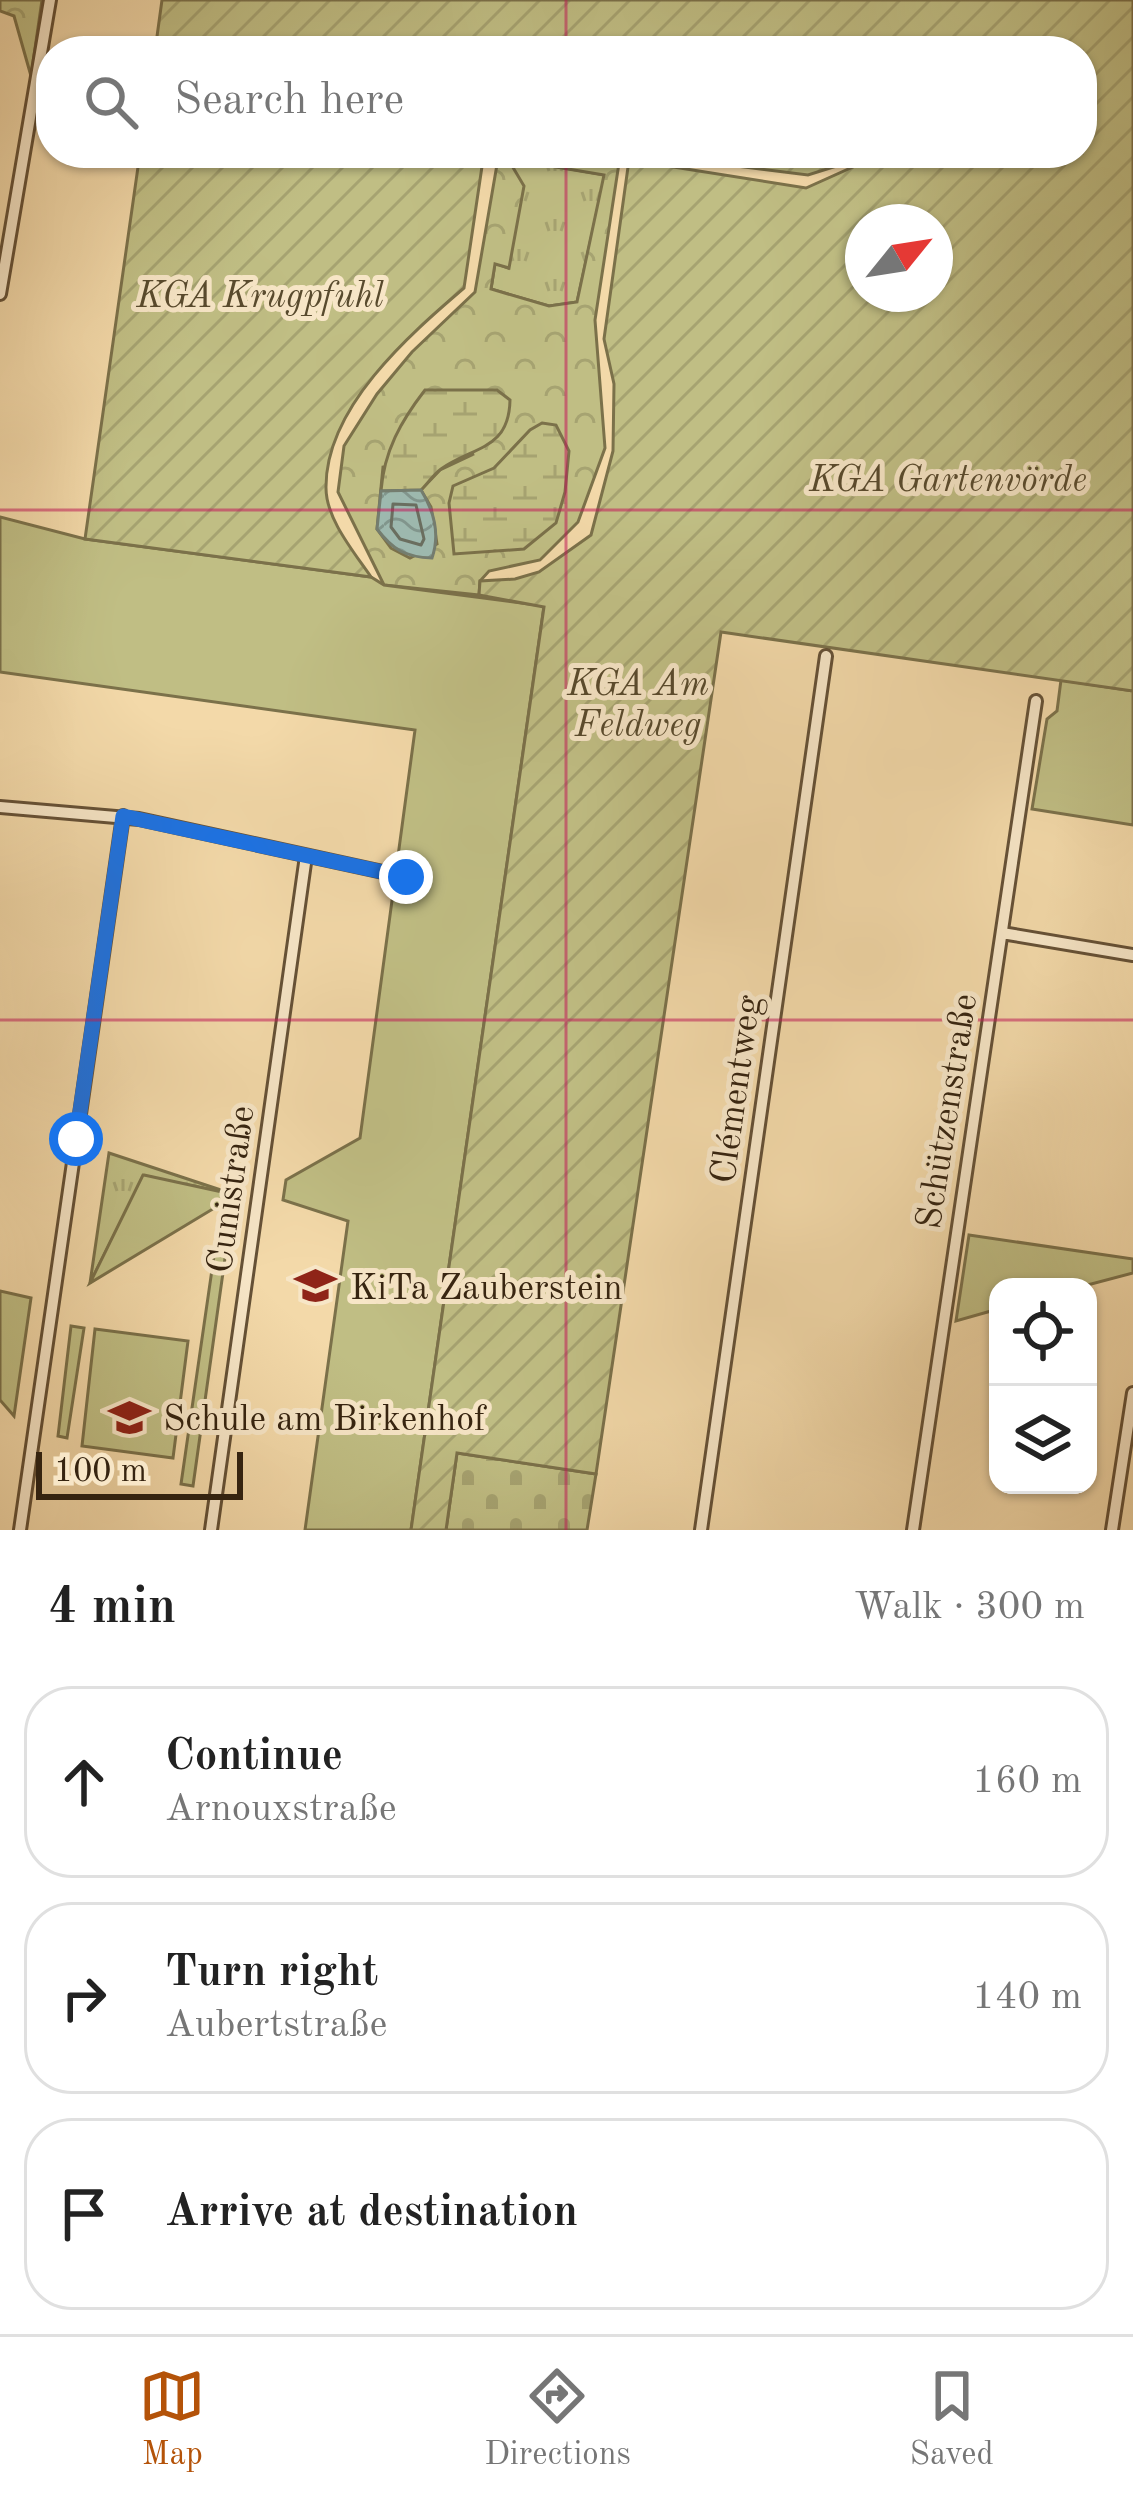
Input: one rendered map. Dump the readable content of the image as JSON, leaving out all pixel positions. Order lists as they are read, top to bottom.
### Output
{
  "streets": {
    "street": ["Clémentweg", "Schützenstraße", "Cunistraße"]
  },
  "parks": ["KGA Krugpfuhl", "KGA Gartenvörde", "KGA Am Feldweg"],
  "places": {
    "school or university": ["KiTa Zauberstein", "Schule am Birkenhof"]
  },
  "scale_bar": "100 m",
  "north": "top right",
  "page": {
    "search": "Search here",
    "scale": "100 m",
    "heading": ["4 min", "Walk · 300 m"],
    "list": [
      ["Continue", "Arnouxstraße", "160 m"],
      ["Turn right", "Aubertstraße", "140 m"],
      "Arrive at destination"
    ],
    "nav": ["Map", "Directions", "Saved"]
  }
}
